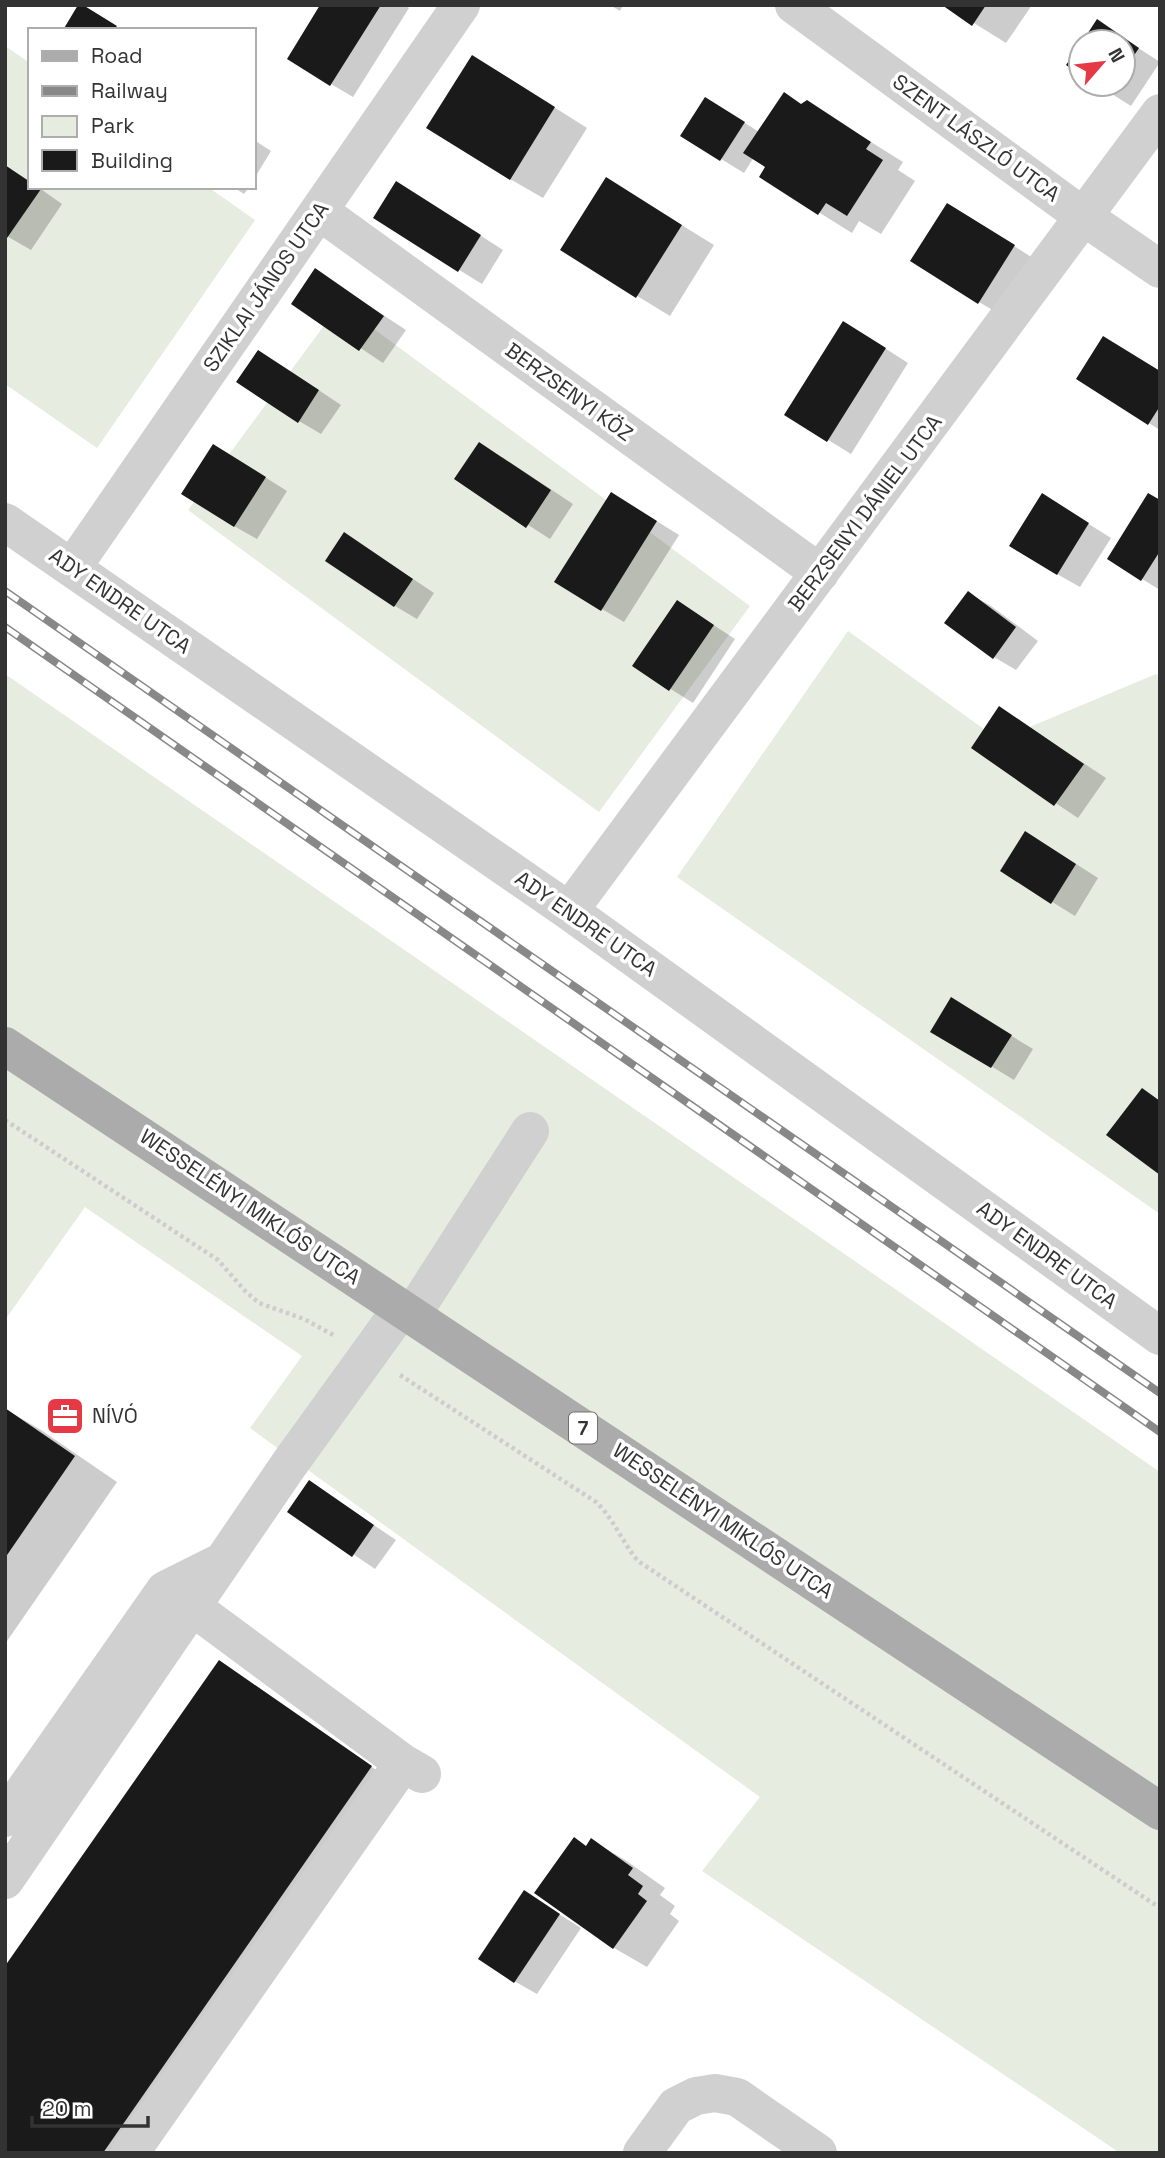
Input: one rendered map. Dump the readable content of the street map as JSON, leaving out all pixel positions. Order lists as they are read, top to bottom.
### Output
{
  "streets": {
    "main road": ["WESSELÉNYI MIKLÓS UTCA", "7"],
    "street": [
      "SZENT LÁSZLÓ UTCA",
      "SZIKLAI JÁNOS UTCA",
      "BERZSENYI KÖZ",
      "BERZSENYI DÁNIEL UTCA",
      "ADY ENDRE UTCA"
    ]
  },
  "crossings": [
    ["SZENT LÁSZLÓ UTCA", "BERZSENYI DÁNIEL UTCA"],
    ["SZIKLAI JÁNOS UTCA", "BERZSENYI KÖZ"],
    ["SZIKLAI JÁNOS UTCA", "ADY ENDRE UTCA"],
    ["BERZSENYI KÖZ", "BERZSENYI DÁNIEL UTCA"],
    ["BERZSENYI DÁNIEL UTCA", "ADY ENDRE UTCA"]
  ],
  "places": {
    "office": ["NÍVÓ"]
  },
  "legend": [
    "Road",
    "Railway",
    "Park",
    "Building"
  ],
  "scale_bar": "20 m",
  "north": "top right"
}
